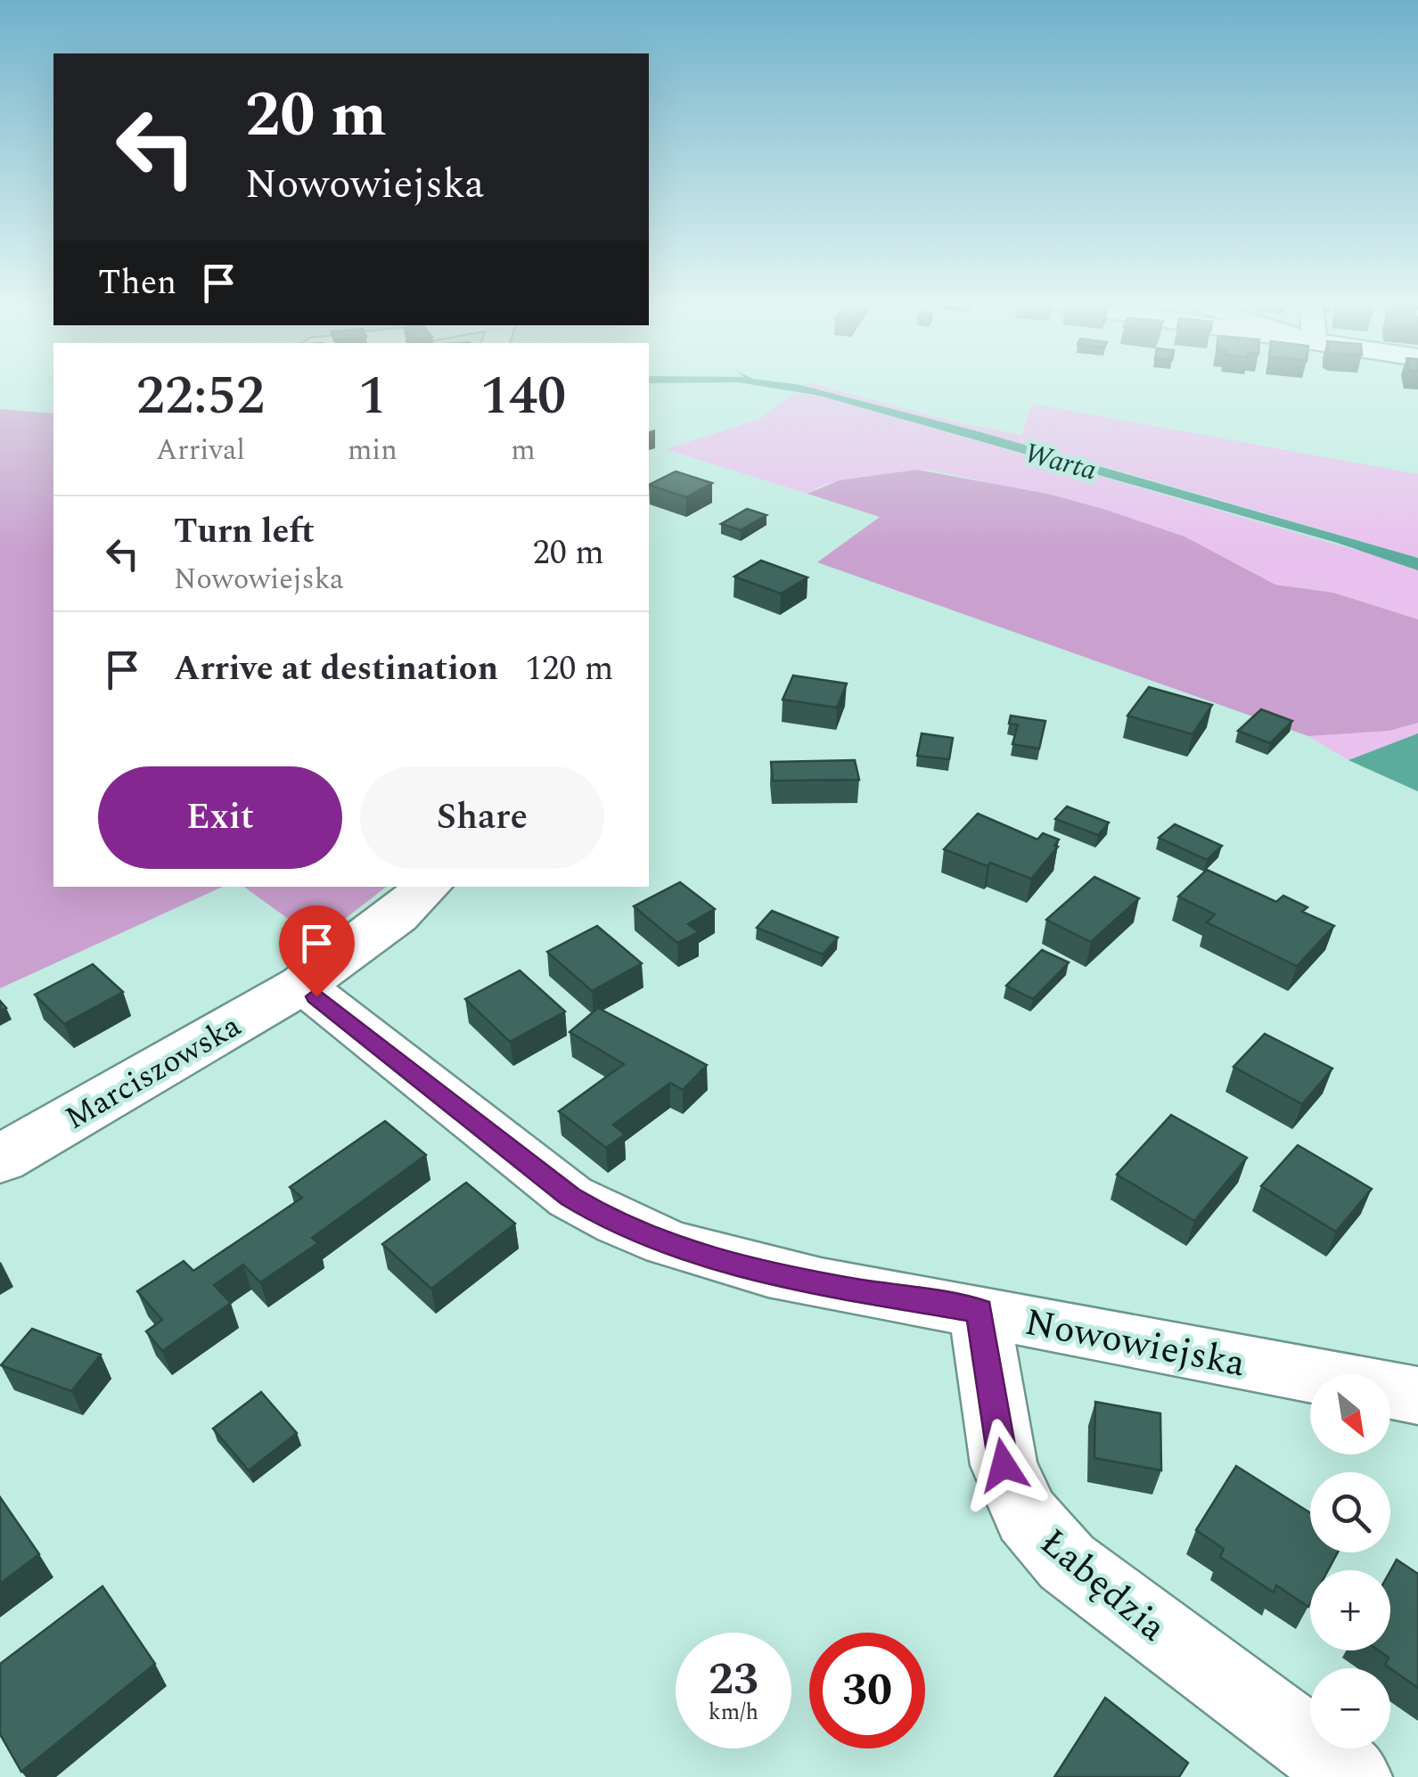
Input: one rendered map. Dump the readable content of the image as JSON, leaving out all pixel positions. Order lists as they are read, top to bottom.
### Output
{
  "streets": {
    "street": ["Marciszowska", "Nowowiejska", "Łabędzia"]
  },
  "crossings": [
    ["Marciszowska", "Nowowiejska"],
    ["Nowowiejska", "Łabędzia"]
  ],
  "water": ["Warta"],
  "north": "bottom right",
  "page": {
    "turn": ["20 m", "Nowowiejska"],
    "then": "Then",
    "eta": [
      "22:52",
      "Arrival",
      "1",
      "min",
      "140",
      "m"
    ],
    "list": [
      {
        "name": "Turn left",
        "note": "Nowowiejska",
        "value": "20 m"
      },
      {
        "name": "Arrive at destination",
        "value": "120 m"
      }
    ],
    "buttons": ["Exit", "Share"],
    "map_buttons": ["+", "−"],
    "speed": "23 km/h",
    "limit": "30"
  }
}
